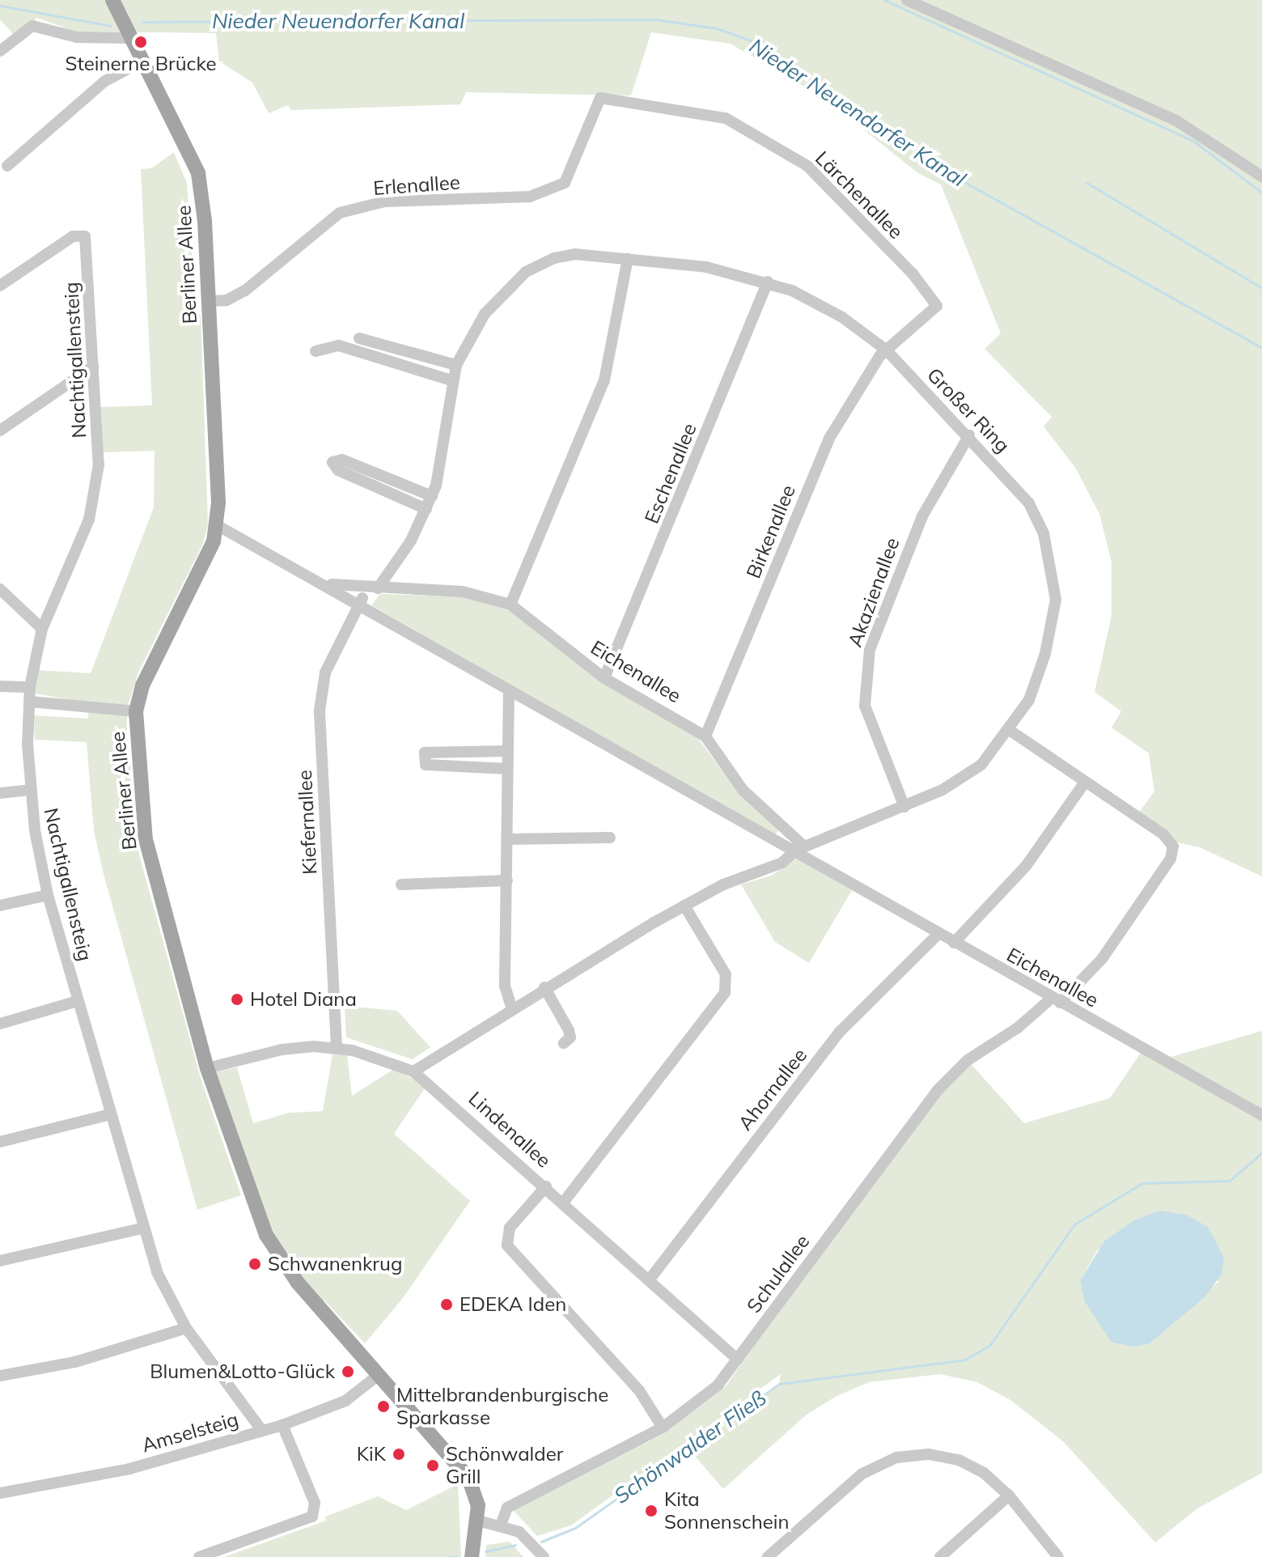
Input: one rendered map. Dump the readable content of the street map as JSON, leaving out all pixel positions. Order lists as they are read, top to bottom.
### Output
{
  "streets": {
    "main road": ["Berliner Allee"],
    "street": [
      "Erlenallee",
      "Lärchenallee",
      "Nachtigallensteig",
      "Großer Ring",
      "Eschenallee",
      "Birkenallee",
      "Akazienallee",
      "Eichenallee",
      "Kiefernallee",
      "Ahornallee",
      "Lindenallee",
      "Schulallee",
      "Amselsteig"
    ]
  },
  "crossings": [
    ["Erlenallee", "Lärchenallee"],
    ["Erlenallee", "Berliner Allee"],
    ["Lärchenallee", "Großer Ring"],
    ["Lärchenallee", "Birkenallee"],
    ["Berliner Allee", "Eichenallee"],
    ["Berliner Allee", "Lindenallee"],
    ["Berliner Allee", "Amselsteig"],
    ["Nachtigallensteig", "Amselsteig"],
    ["Großer Ring", "Eschenallee"],
    ["Großer Ring", "Birkenallee"],
    ["Großer Ring", "Akazienallee"],
    ["Großer Ring", "Eichenallee"],
    ["Großer Ring", "Lindenallee"],
    ["Eschenallee", "Eichenallee"],
    ["Birkenallee", "Eichenallee"],
    ["Eichenallee", "Kiefernallee"],
    ["Eichenallee", "Ahornallee"],
    ["Eichenallee", "Schulallee"],
    ["Kiefernallee", "Lindenallee"],
    ["Ahornallee", "Lindenallee"],
    ["Lindenallee", "Schulallee"]
  ],
  "water": ["Nieder Neuendorfer Kanal", "Schönwalder Fließ"],
  "places": [
    "Steinerne Brücke",
    "Hotel Diana",
    "Schwanenkrug",
    "EDEKA Iden",
    "Blumen&Lotto-Glück",
    "Mittelbrandenburgische Sparkasse",
    "KiK",
    "Schönwalder Grill",
    "Kita Sonnenschein"
  ]
}
